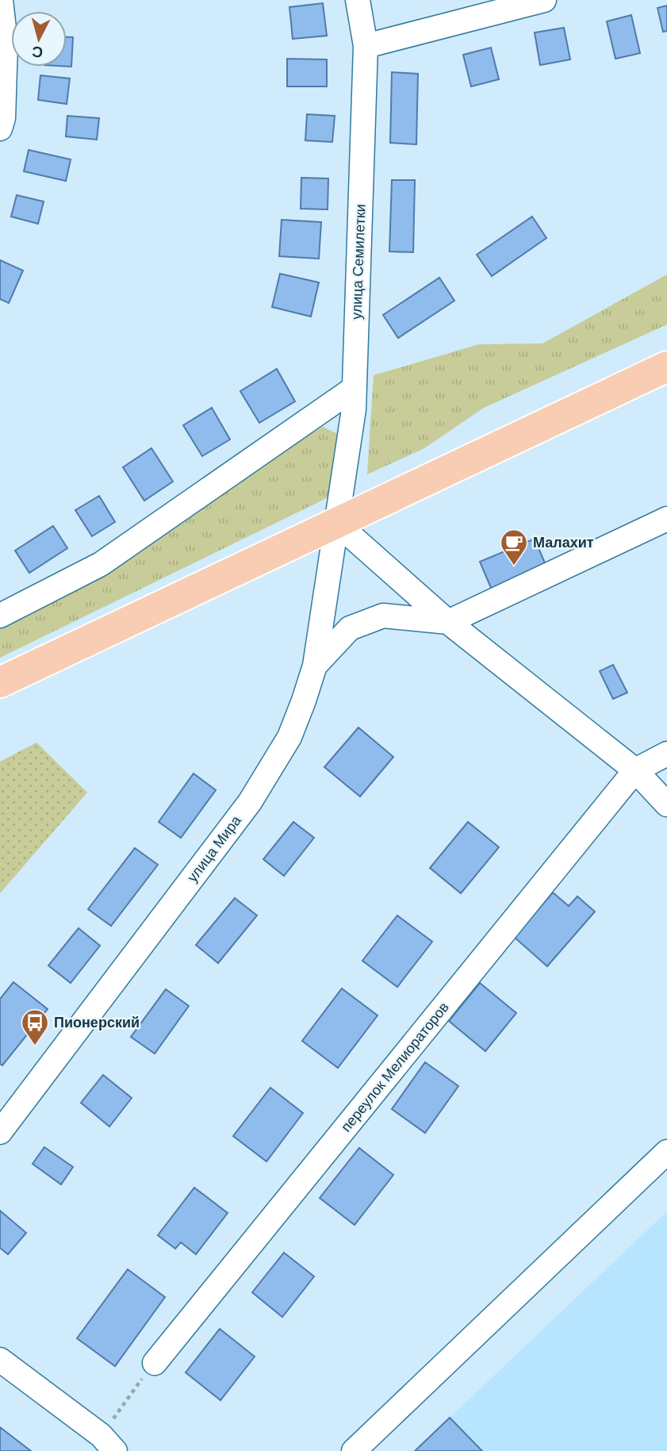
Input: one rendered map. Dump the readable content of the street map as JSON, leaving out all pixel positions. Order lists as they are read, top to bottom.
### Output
{
  "streets": {
    "street": ["улица Семилетки", "улица Мира", "переулок Мелиораторов"]
  },
  "crossings": [
    ["улица Семилетки", "улица Мира"]
  ],
  "places": {
    "cafe": ["Малахит"],
    "bus stop": ["Пионерский"]
  },
  "north": "bottom"
}
